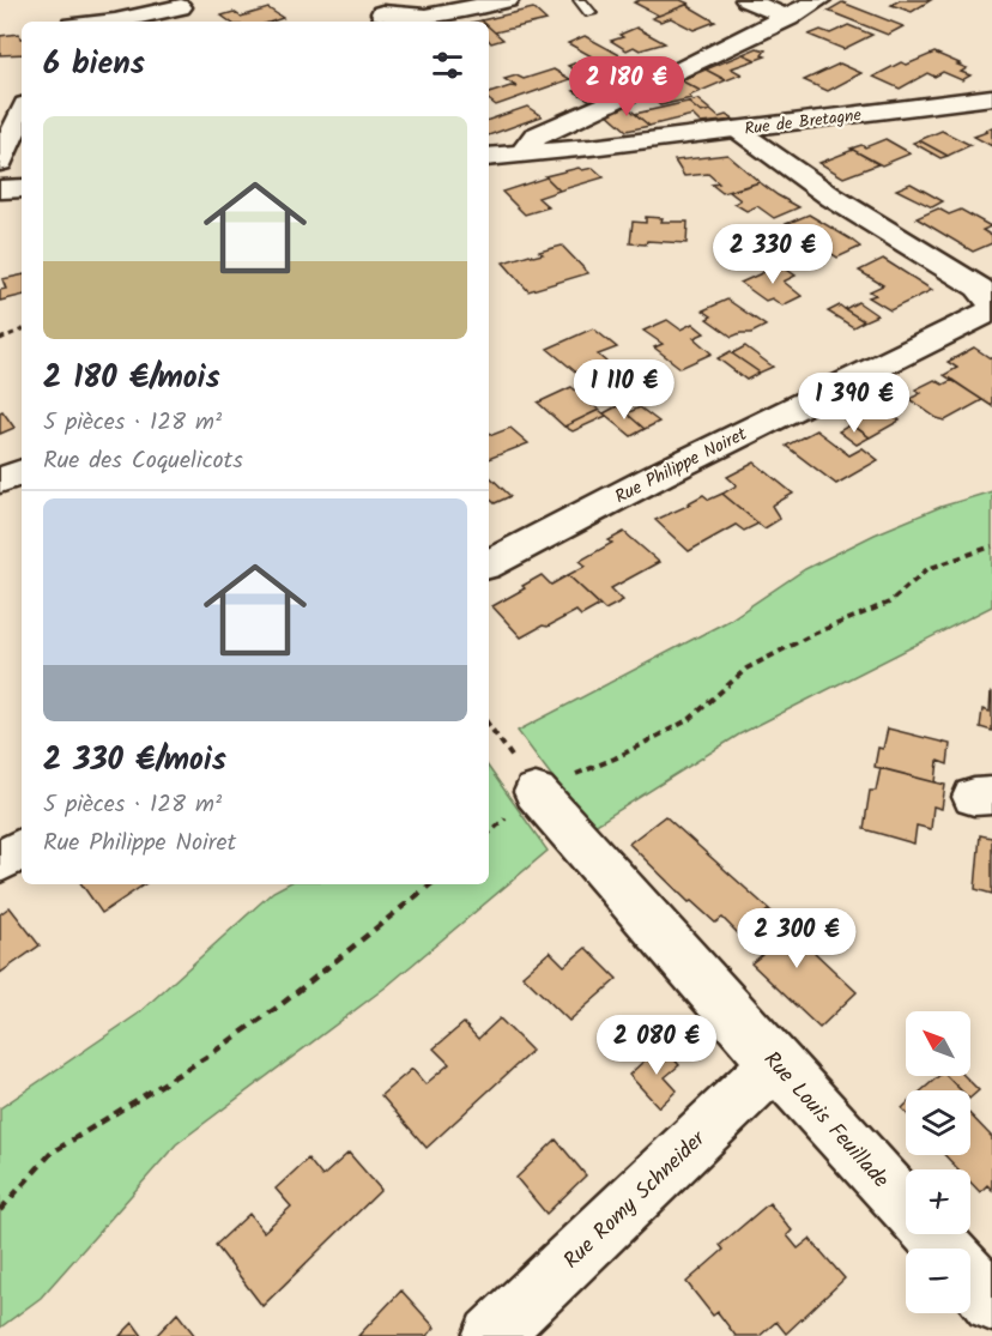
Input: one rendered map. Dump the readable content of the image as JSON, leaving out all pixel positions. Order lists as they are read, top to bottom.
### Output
{
  "streets": {
    "street": [
      "Rue de Bretagne",
      "Rue Philippe Noiret",
      "Rue Louis Feuillade",
      "Rue Romy Schneider"
    ]
  },
  "crossings": [
    ["Rue Louis Feuillade", "Rue Romy Schneider"]
  ],
  "north": "top left",
  "page": {
    "heading": "6 biens",
    "price": [
      "2 180 €",
      "2 330 €",
      "1 110 €",
      "1 390 €",
      "2 300 €",
      "2 080 €"
    ],
    "list": [
      {
        "name": "2 180 €/mois",
        "note": "5 pièces · 128 m² · Rue des Coquelicots"
      },
      {
        "name": "2 330 €/mois",
        "note": "5 pièces · 128 m² · Rue Philippe Noiret"
      }
    ],
    "map_buttons": ["+", "−"]
  }
}
